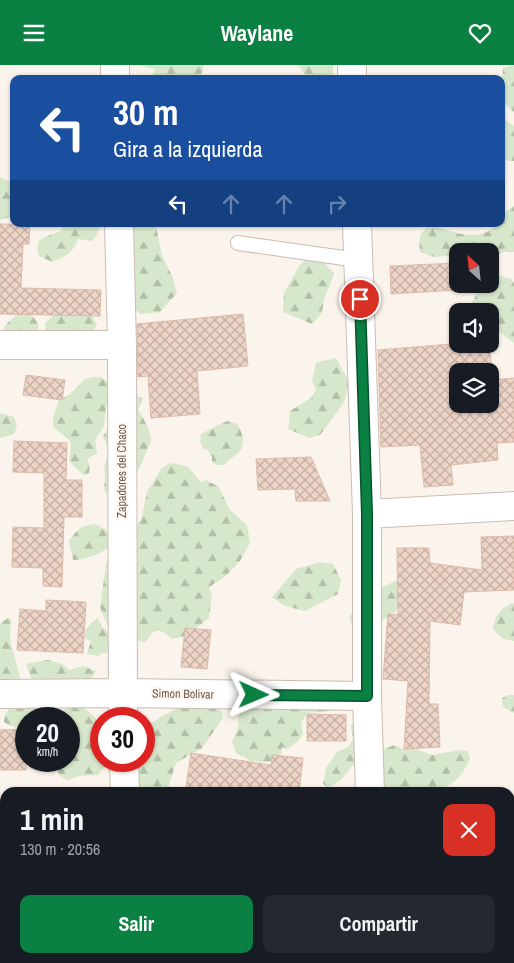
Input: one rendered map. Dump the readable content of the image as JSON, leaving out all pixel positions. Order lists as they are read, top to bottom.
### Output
{
  "streets": {
    "street": ["Zapadores del Chaco", "Simon Bolivar"]
  },
  "crossings": [
    ["Zapadores del Chaco", "Simon Bolivar"]
  ],
  "north": "top left",
  "page": {
    "header": "Waylane",
    "turn": ["30 m", "Gira a la izquierda"],
    "speed": "20 km/h",
    "limit": "30",
    "heading": ["1 min", "130 m · 20:56"],
    "buttons": ["Salir", "Compartir"]
  }
}
